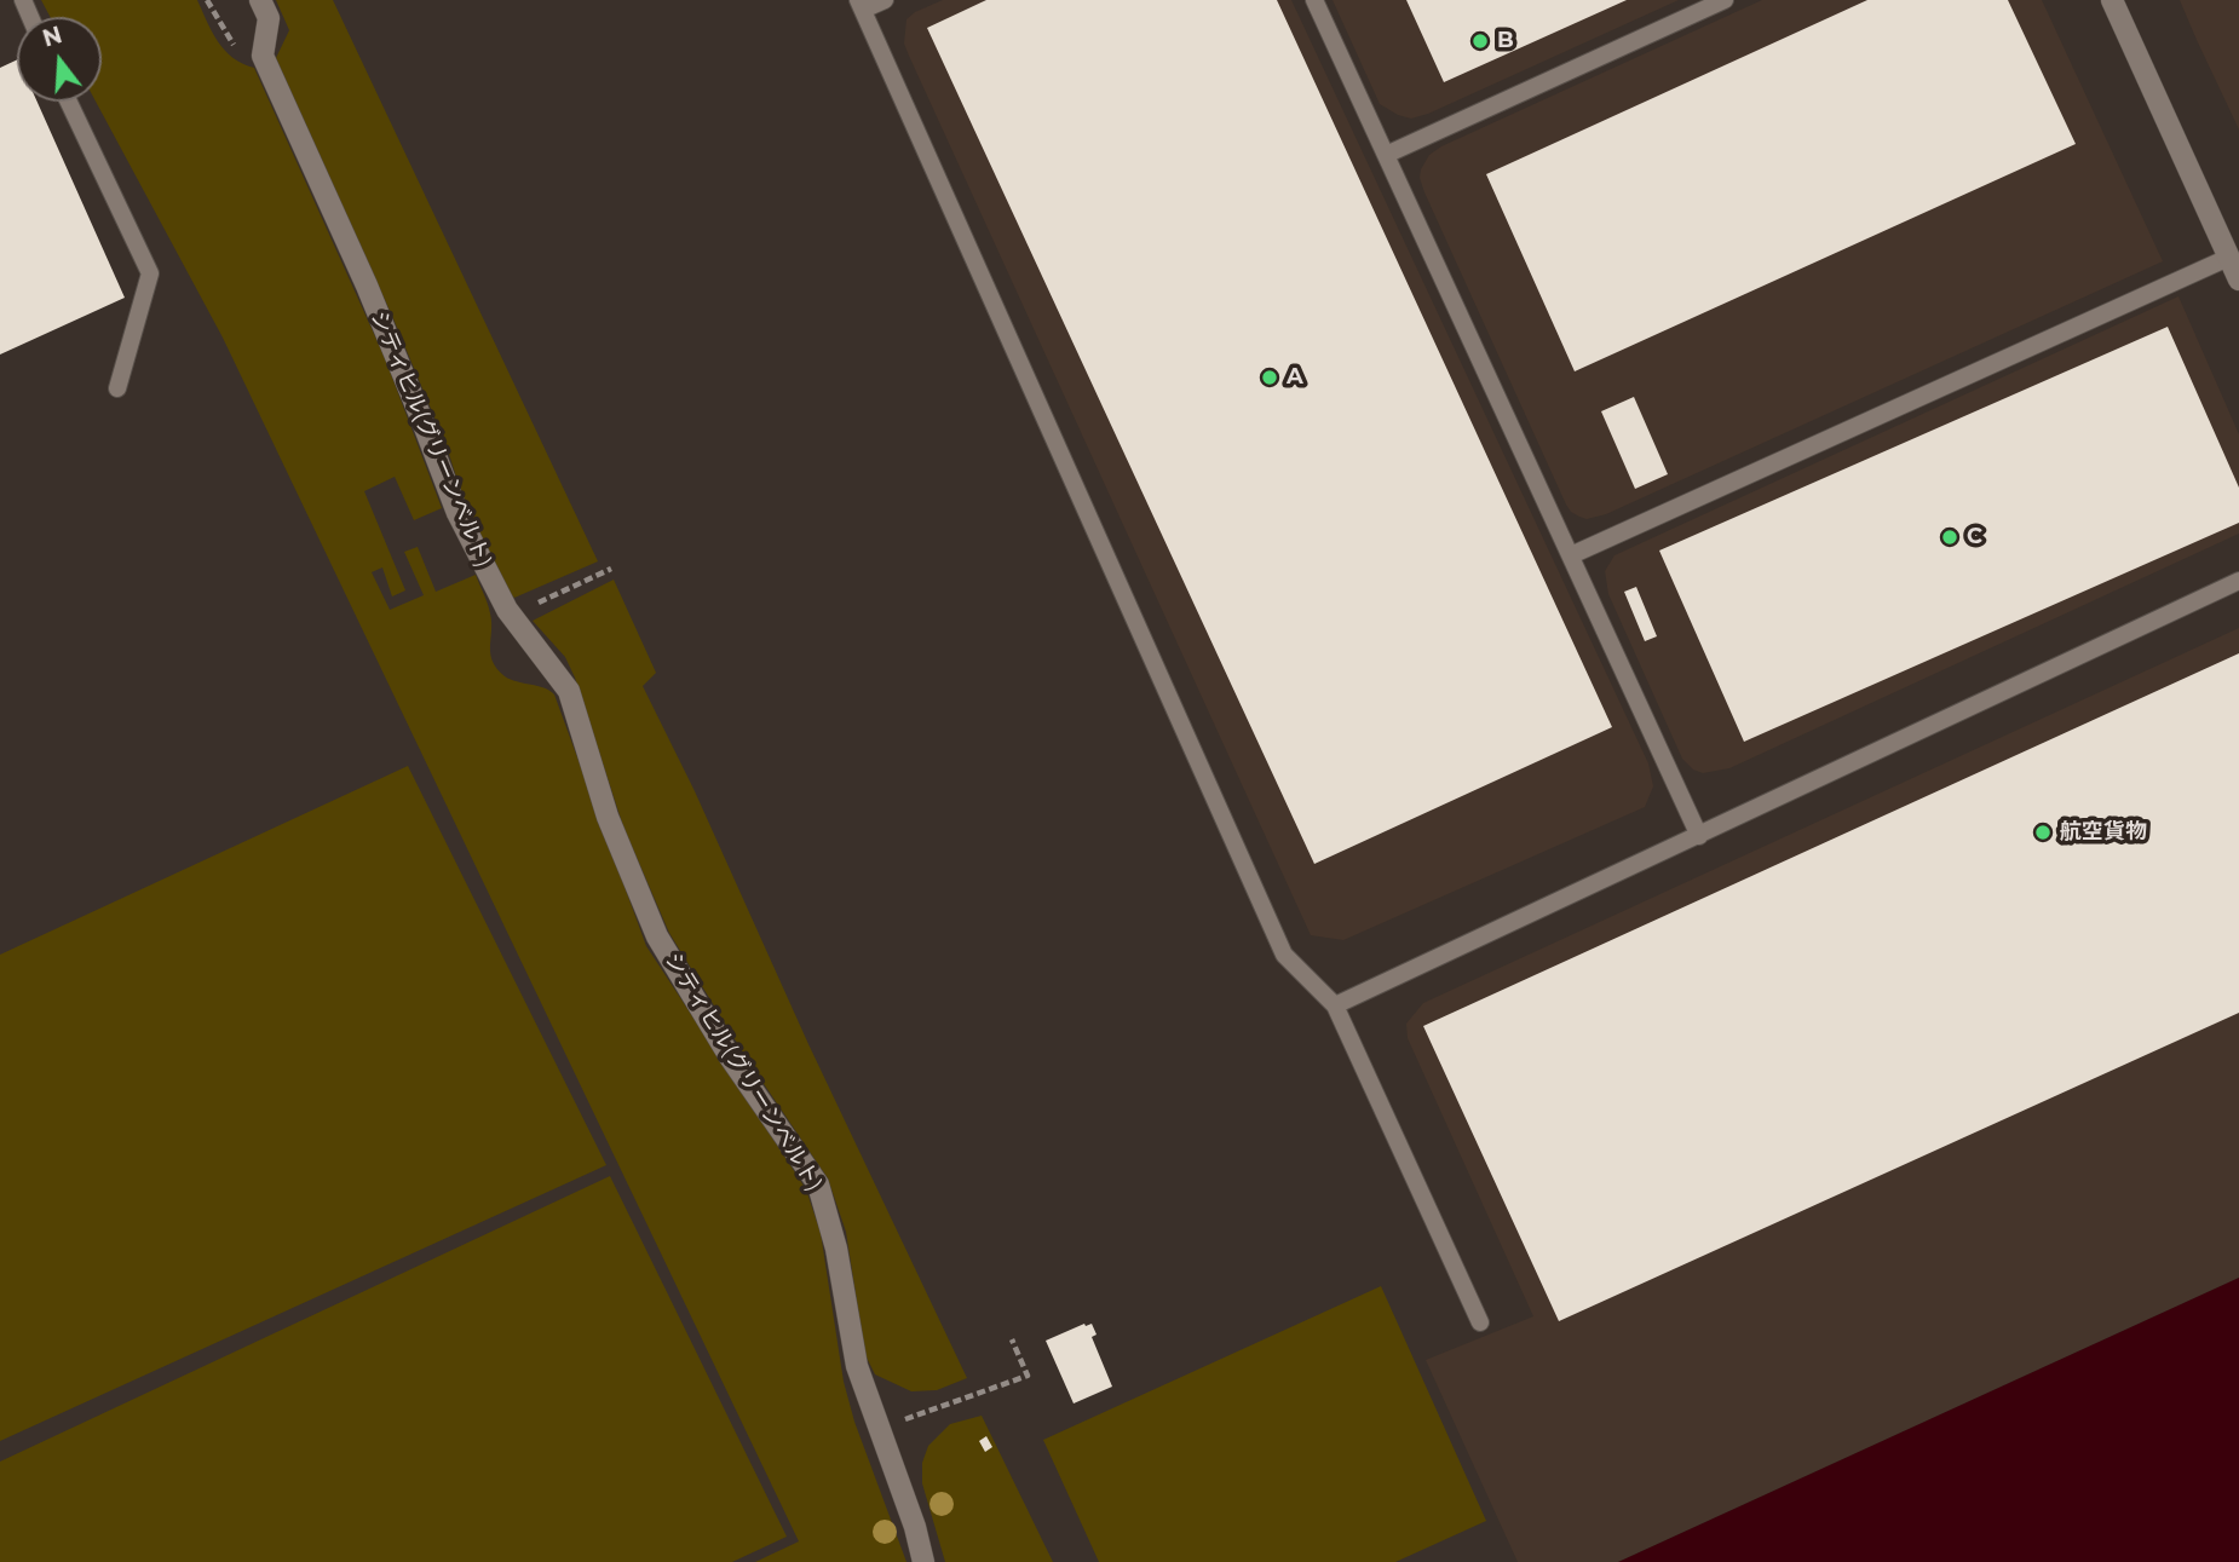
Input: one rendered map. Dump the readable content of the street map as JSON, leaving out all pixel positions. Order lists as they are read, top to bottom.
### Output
{
  "streets": {
    "street": ["シティヒル(グリーンベルト)"]
  },
  "places": [
    "B",
    "A",
    "C",
    "航空貨物"
  ],
  "north": "top"
}
